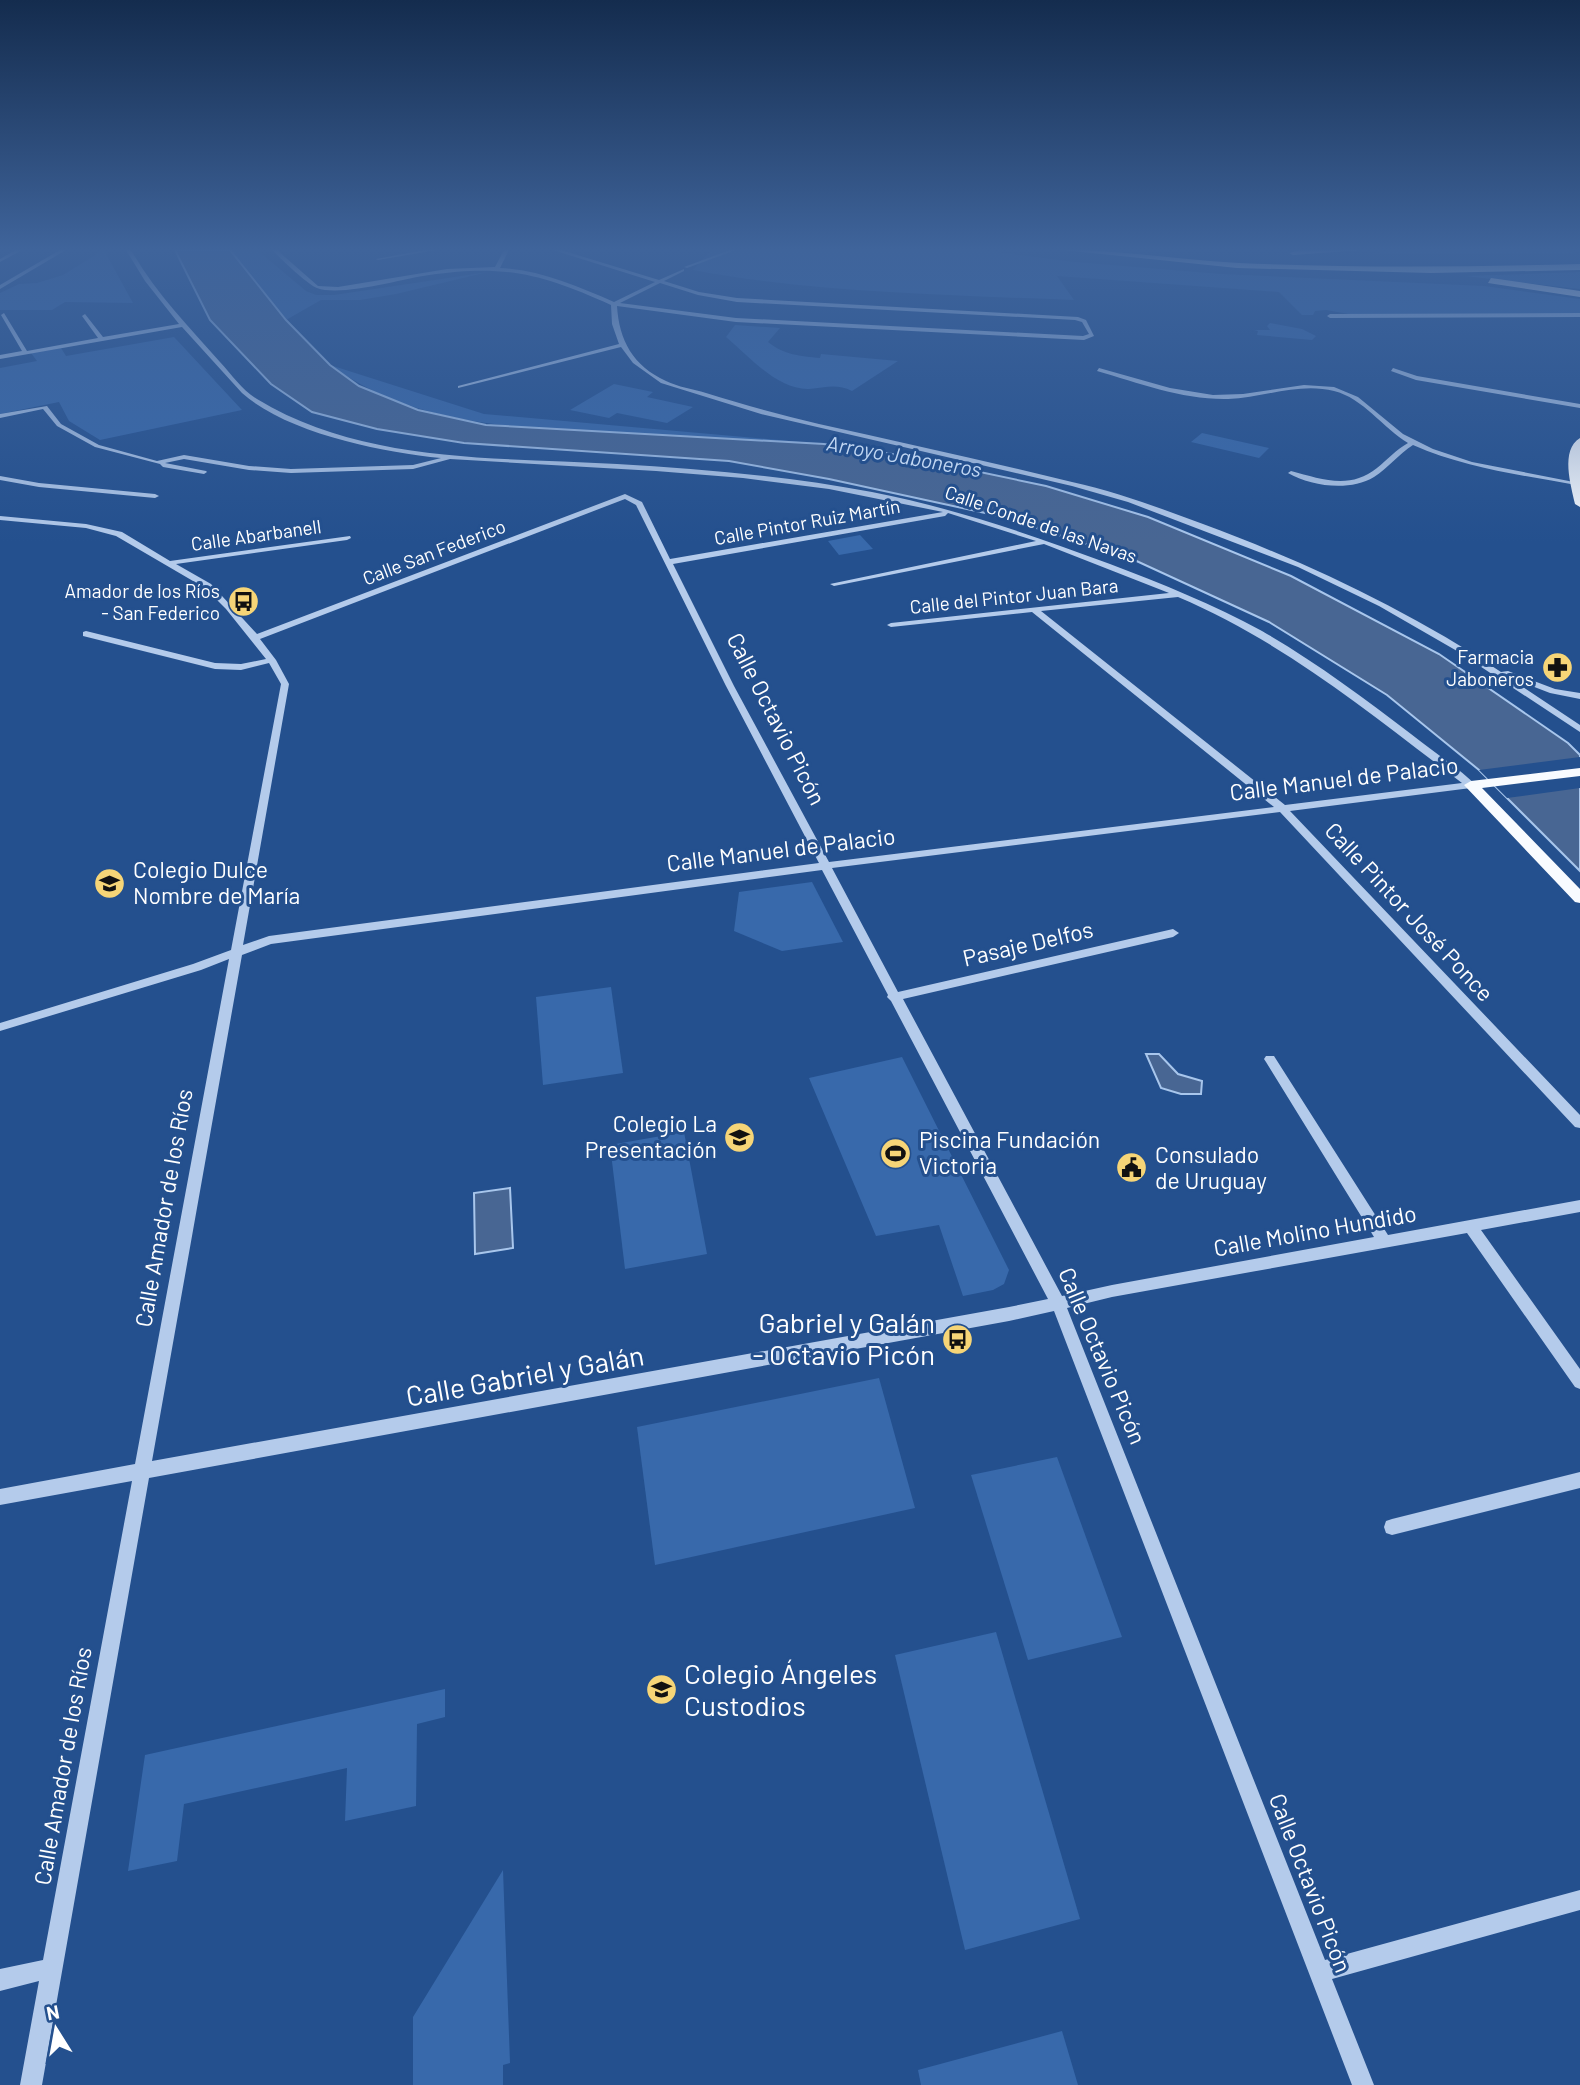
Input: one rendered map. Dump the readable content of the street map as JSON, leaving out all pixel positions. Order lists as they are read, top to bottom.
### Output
{
  "streets": {
    "main road": ["Calle Conde de las Navas", "Calle Manuel de Palacio"],
    "street": [
      "Calle Pintor Ruiz Martín",
      "Calle Abarbanell",
      "Calle San Federico",
      "Calle del Pintor Juan Bara",
      "Calle Octavio Picón",
      "Calle Pintor José Ponce",
      "Pasaje Delfos",
      "Calle Amador de los Ríos",
      "Calle Molino Hundido",
      "Calle Gabriel y Galán"
    ]
  },
  "crossings": [
    ["Calle Pintor Ruiz Martín", "Calle Conde de las Navas"],
    ["Calle Pintor Ruiz Martín", "Calle Octavio Picón"],
    ["Calle Conde de las Navas", "Calle del Pintor Juan Bara"],
    ["Calle Conde de las Navas", "Calle Manuel de Palacio"],
    ["Calle Abarbanell", "Calle Amador de los Ríos"],
    ["Calle San Federico", "Calle Octavio Picón"],
    ["Calle San Federico", "Calle Amador de los Ríos"],
    ["Calle del Pintor Juan Bara", "Calle Pintor José Ponce"],
    ["Calle Octavio Picón", "Calle Manuel de Palacio"],
    ["Calle Octavio Picón", "Pasaje Delfos"],
    ["Calle Octavio Picón", "Calle Molino Hundido"],
    ["Calle Octavio Picón", "Calle Gabriel y Galán"],
    ["Calle Manuel de Palacio", "Calle Pintor José Ponce"],
    ["Calle Manuel de Palacio", "Calle Amador de los Ríos"],
    ["Calle Amador de los Ríos", "Calle Gabriel y Galán"],
    ["Calle Molino Hundido", "Calle Gabriel y Galán"]
  ],
  "water": ["Arroyo Jaboneros"],
  "places": {
    "bus stop": ["Amador de los Ríos - San Federico", "Gabriel y Galán - Octavio Picón"],
    "pharmacy": ["Farmacia Jaboneros"],
    "school or university": ["Colegio Dulce Nombre de María", "Colegio La Presentación", "Colegio Ángeles Custodios"],
    "sports": ["Piscina Fundación Victoria"],
    "public building": ["Consulado de Uruguay"]
  },
  "north": "top"
}
